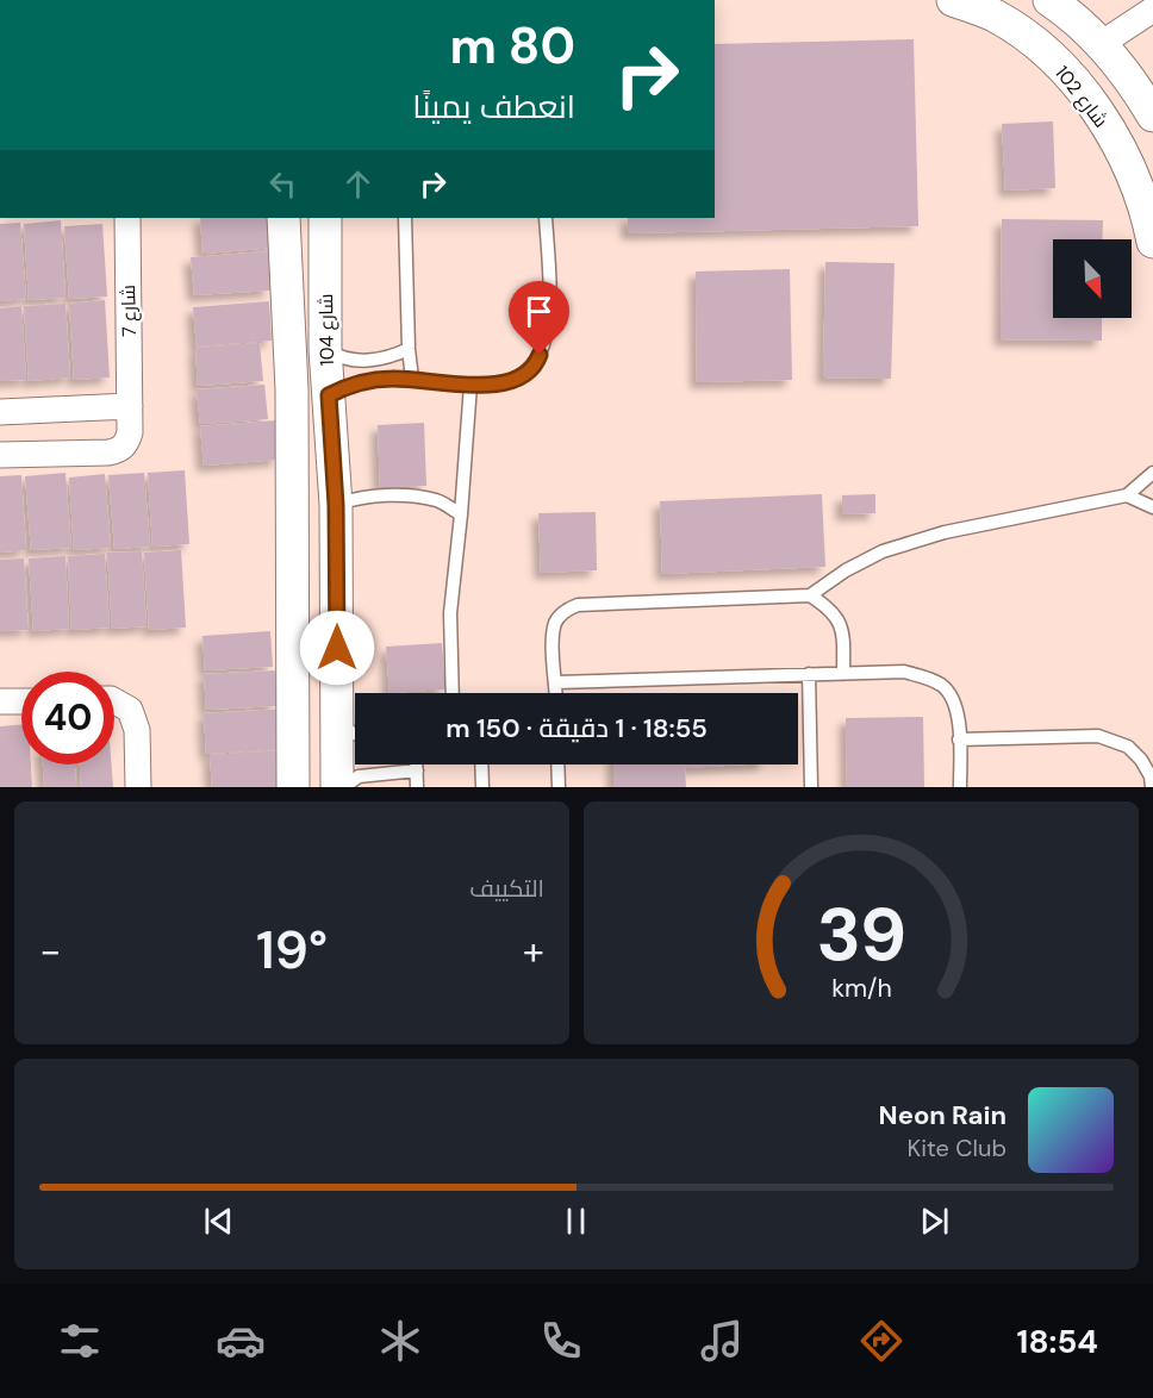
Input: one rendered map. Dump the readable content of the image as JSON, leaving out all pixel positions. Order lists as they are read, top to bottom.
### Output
{
  "streets": {
    "street": ["شارع 102", "شارع 7", "شارع 104"]
  },
  "north": "bottom right",
  "page": {
    "turn": ["80 m", "انعطف يمينًا"],
    "limit": "40",
    "trip": "18:55 · 1 دقيقة · 150 m",
    "tile": "التكييف",
    "heat": ["−", "19°", "+"],
    "song": ["Neon Rain", "Kite Club"],
    "tabs": "18:54",
    "gauge": ["39", "km/h"]
  }
}
